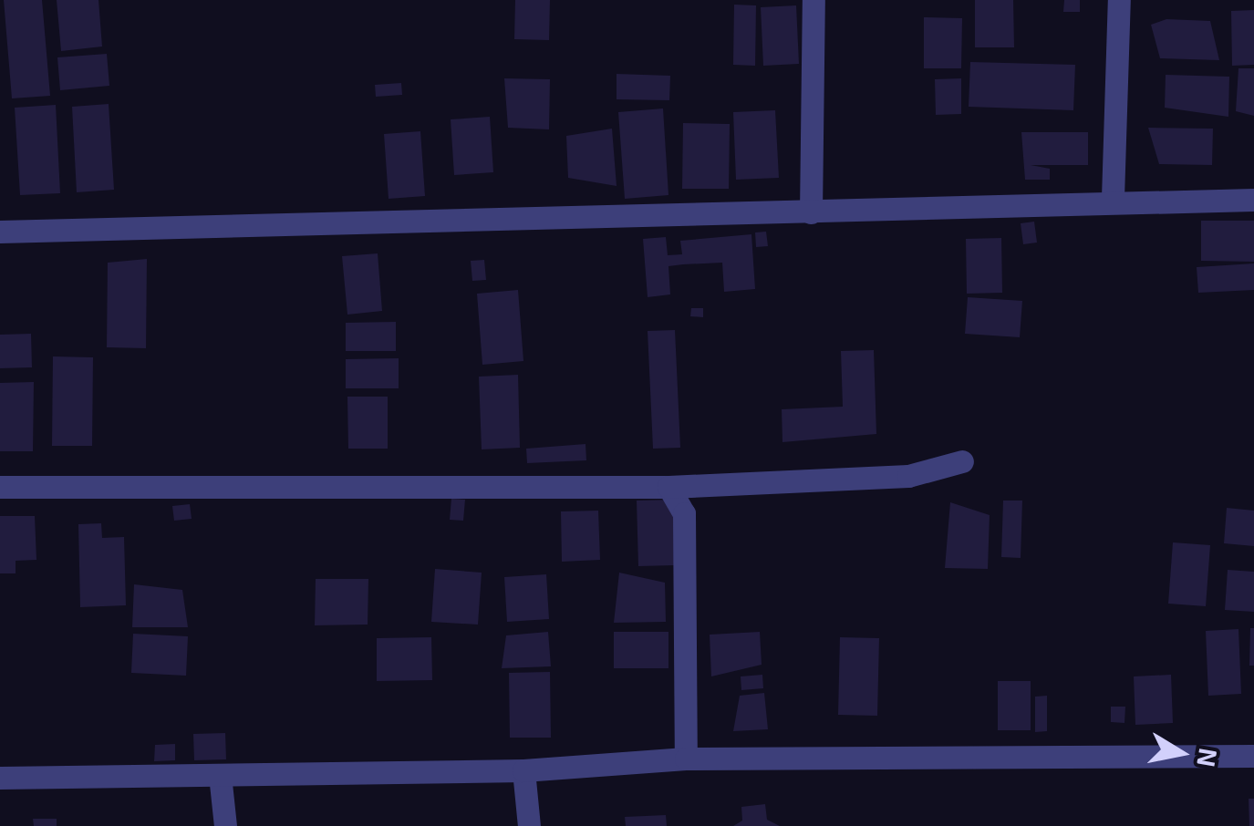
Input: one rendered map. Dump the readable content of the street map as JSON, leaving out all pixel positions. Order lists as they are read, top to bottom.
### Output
{
  "north": "right"
}
